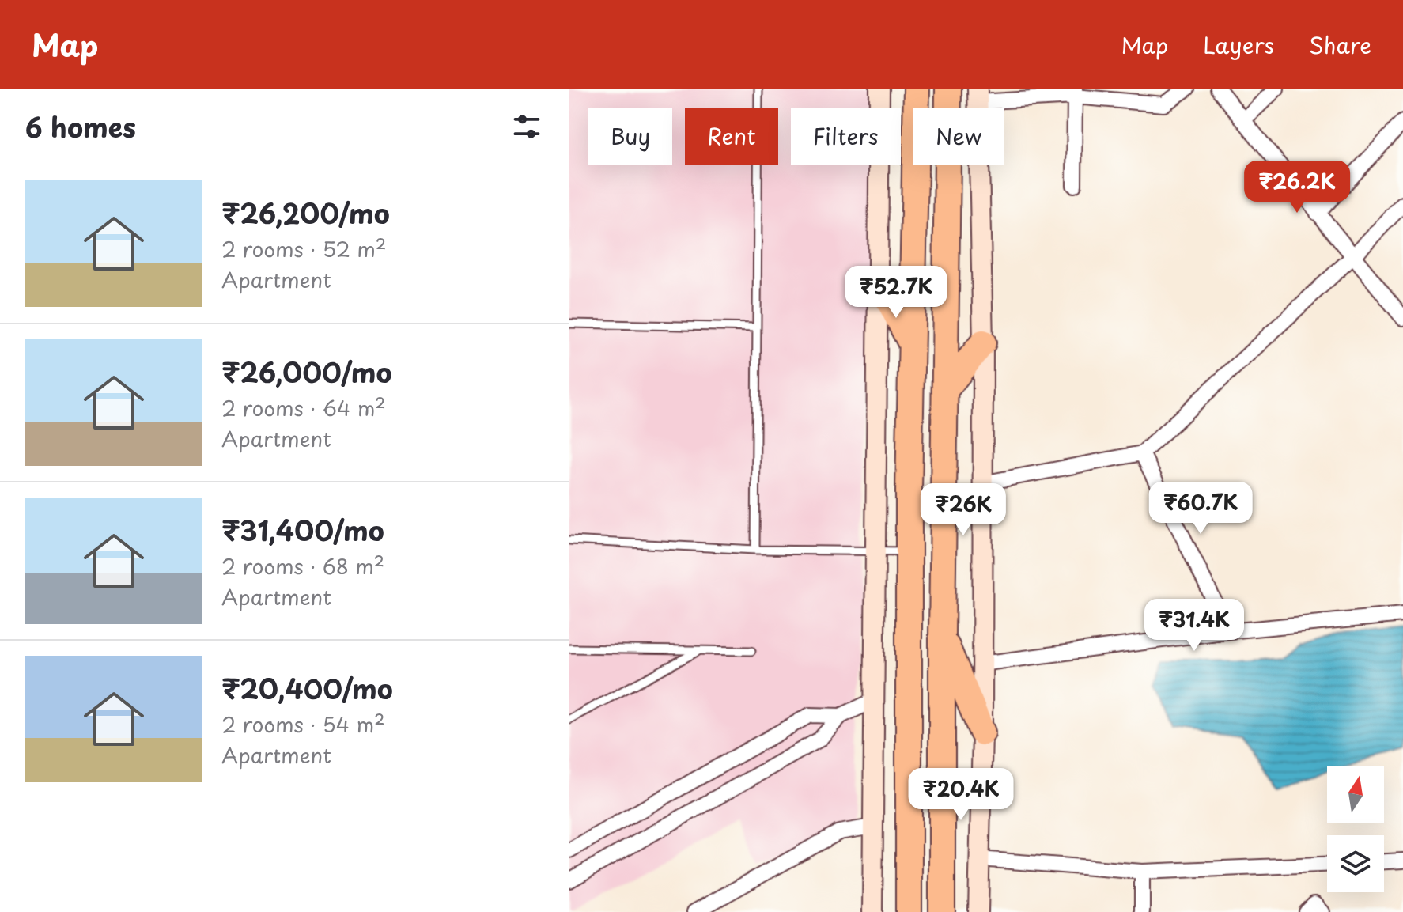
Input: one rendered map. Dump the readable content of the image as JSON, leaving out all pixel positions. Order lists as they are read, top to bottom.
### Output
{
  "north": "top",
  "page": {
    "header": "Map",
    "nav": ["Map", "Layers", "Share"],
    "heading": "6 homes",
    "chip": [
      "Buy",
      "Rent",
      "Filters",
      "New"
    ],
    "price": [
      "₹26.2K",
      "₹52.7K",
      "₹60.7K",
      "₹26K",
      "₹31.4K",
      "₹20.4K"
    ],
    "list": [
      {
        "name": "₹26,200/mo",
        "note": "2 rooms · 52 m² · Apartment"
      },
      {
        "name": "₹26,000/mo",
        "note": "2 rooms · 64 m² · Apartment"
      },
      {
        "name": "₹31,400/mo",
        "note": "2 rooms · 68 m² · Apartment"
      },
      {
        "name": "₹20,400/mo",
        "note": "2 rooms · 54 m² · Apartment"
      }
    ]
  }
}
